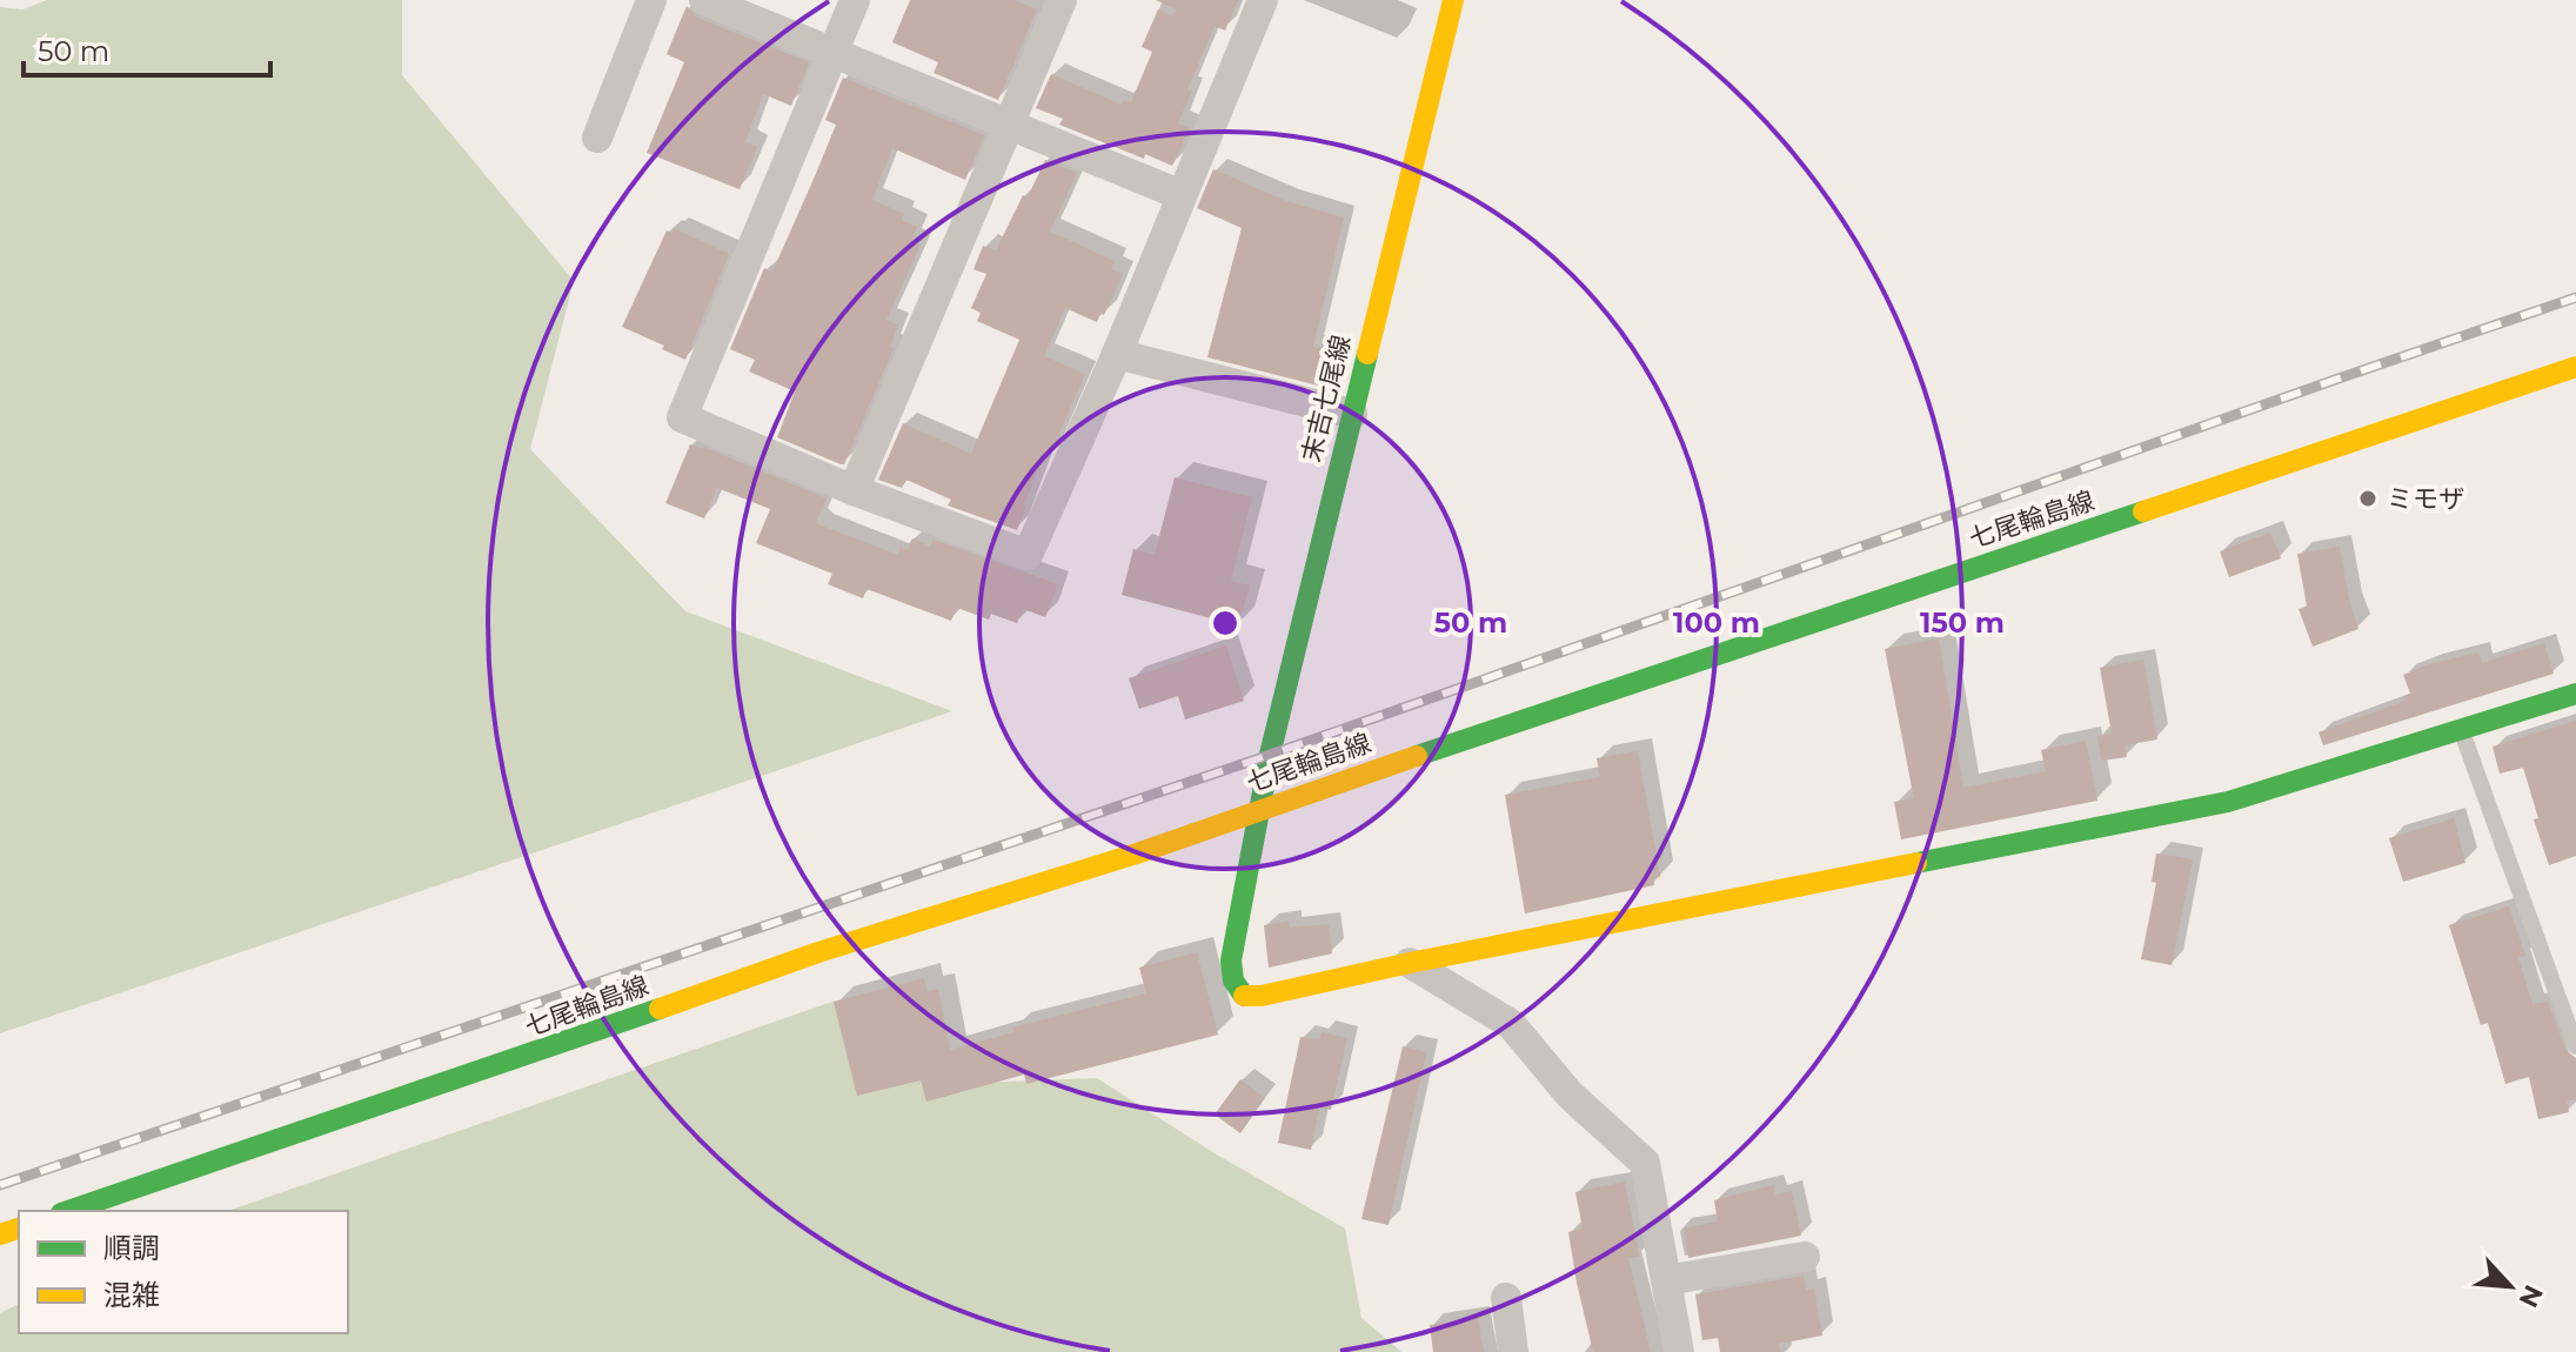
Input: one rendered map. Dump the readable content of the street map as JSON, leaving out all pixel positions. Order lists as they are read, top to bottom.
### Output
{
  "streets": {
    "main road": ["末吉七尾線", "七尾輪島線"]
  },
  "crossings": [
    ["末吉七尾線", "七尾輪島線"]
  ],
  "places": ["ミモザ"],
  "legend": ["順調", "混雑"],
  "scale_bar": "50 m",
  "north": "bottom right",
  "rings": ["50 m", "100 m", "150 m"]
}
